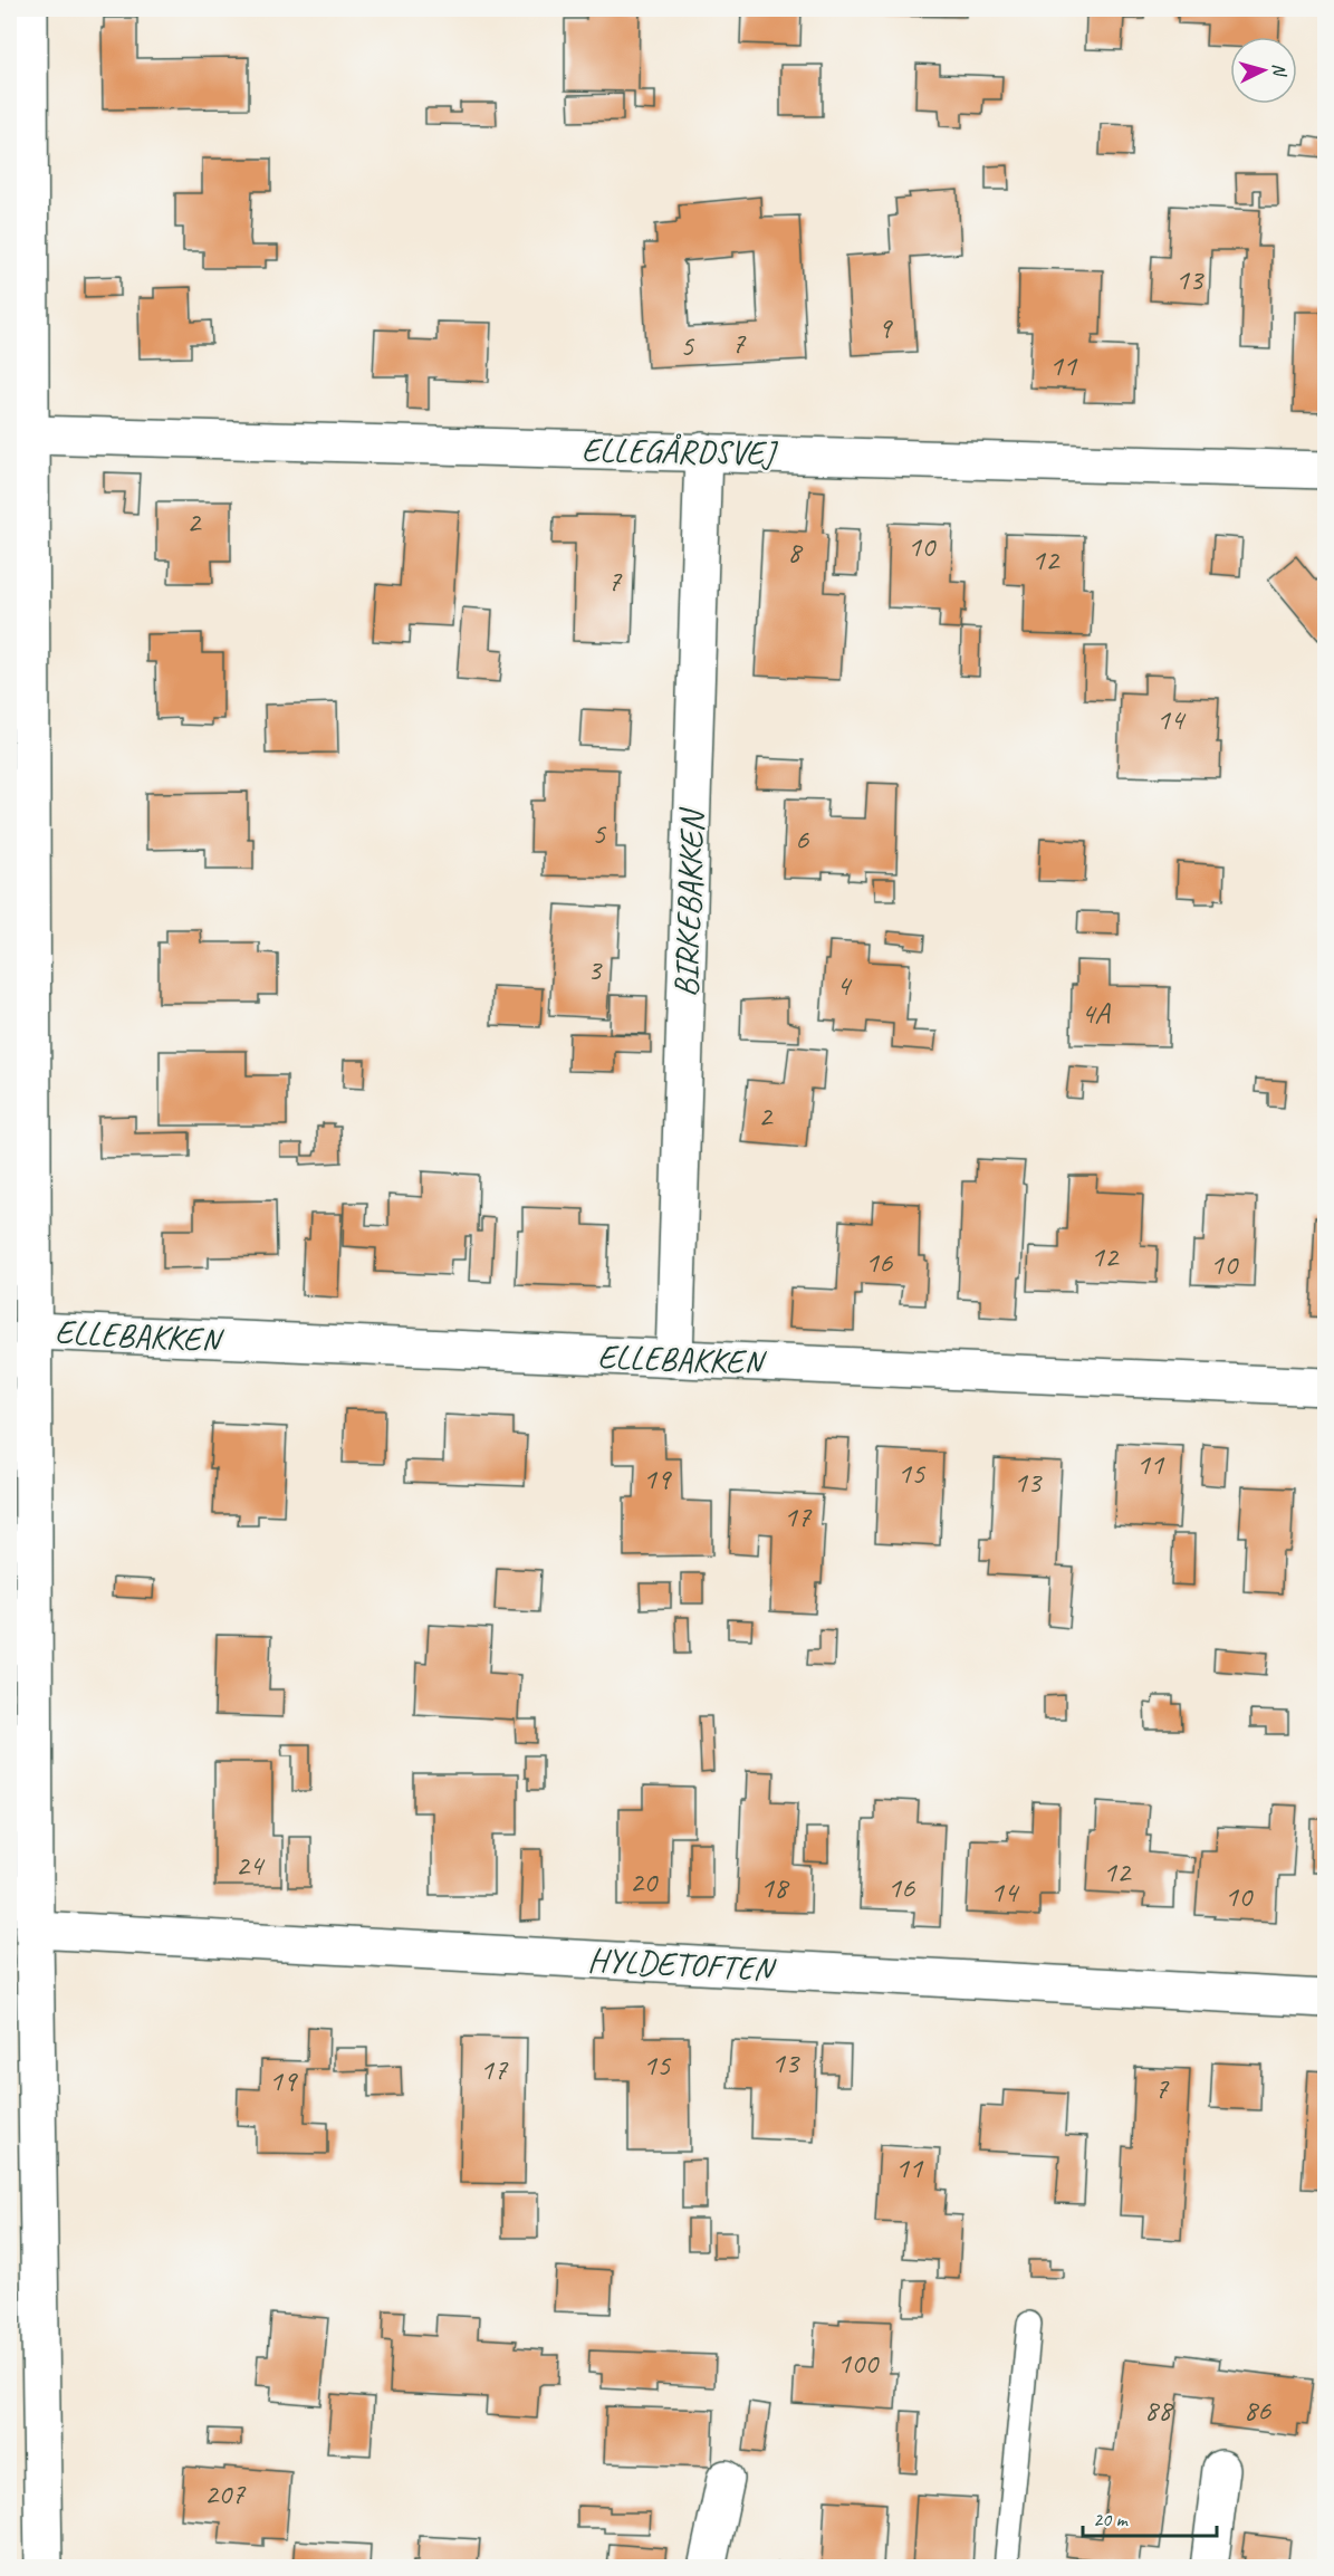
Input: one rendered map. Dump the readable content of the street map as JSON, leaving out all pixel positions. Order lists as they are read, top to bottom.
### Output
{
  "streets": {
    "street": [
      "ELLEGÅRDSVEJ",
      "BIRKEBAKKEN",
      "ELLEBAKKEN",
      "HYLDETOFTEN"
    ]
  },
  "crossings": [
    ["ELLEGÅRDSVEJ", "BIRKEBAKKEN"],
    ["BIRKEBAKKEN", "ELLEBAKKEN"]
  ],
  "house_numbers": [
    "13",
    "9",
    "7",
    "5",
    "11",
    "2",
    "10",
    "8",
    "12",
    "7",
    "14",
    "5",
    "6",
    "3",
    "4",
    "4A",
    "2",
    "12",
    "16",
    "10",
    "11",
    "15",
    "19",
    "13",
    "17",
    "24",
    "12",
    "20",
    "18",
    "16",
    "14",
    "10",
    "13",
    "15",
    "17",
    "19",
    "7",
    "11",
    "100",
    "88",
    "86",
    "207"
  ],
  "scale_bar": "20 m",
  "north": "right"
}
